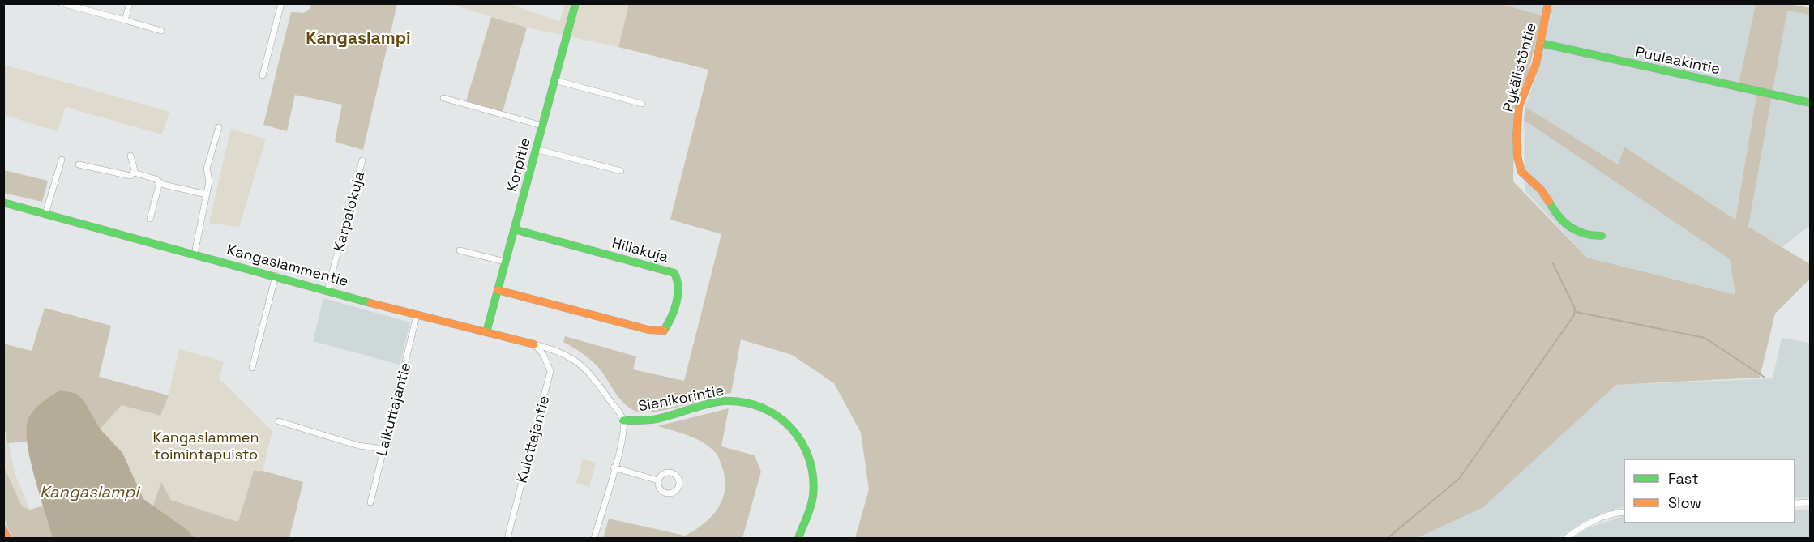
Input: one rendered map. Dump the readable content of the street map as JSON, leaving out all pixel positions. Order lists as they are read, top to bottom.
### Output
{
  "streets": {
    "street": [
      "Puulaakintie",
      "Pykälistöntie",
      "Korpitie",
      "Karpalokuja",
      "Hillakuja",
      "Kangaslammentie",
      "Sienikorintie",
      "Laikuttajantie",
      "Kulottajantie"
    ]
  },
  "crossings": [
    ["Puulaakintie", "Pykälistöntie"],
    ["Korpitie", "Hillakuja"],
    ["Korpitie", "Kangaslammentie"],
    ["Karpalokuja", "Kangaslammentie"],
    ["Kangaslammentie", "Sienikorintie"],
    ["Kangaslammentie", "Laikuttajantie"],
    ["Kangaslammentie", "Kulottajantie"]
  ],
  "districts": ["Kangaslampi"],
  "water": ["Kangaslampi"],
  "parks": ["Kangaslammen toimintapuisto"],
  "legend": ["Fast", "Slow"]
}
